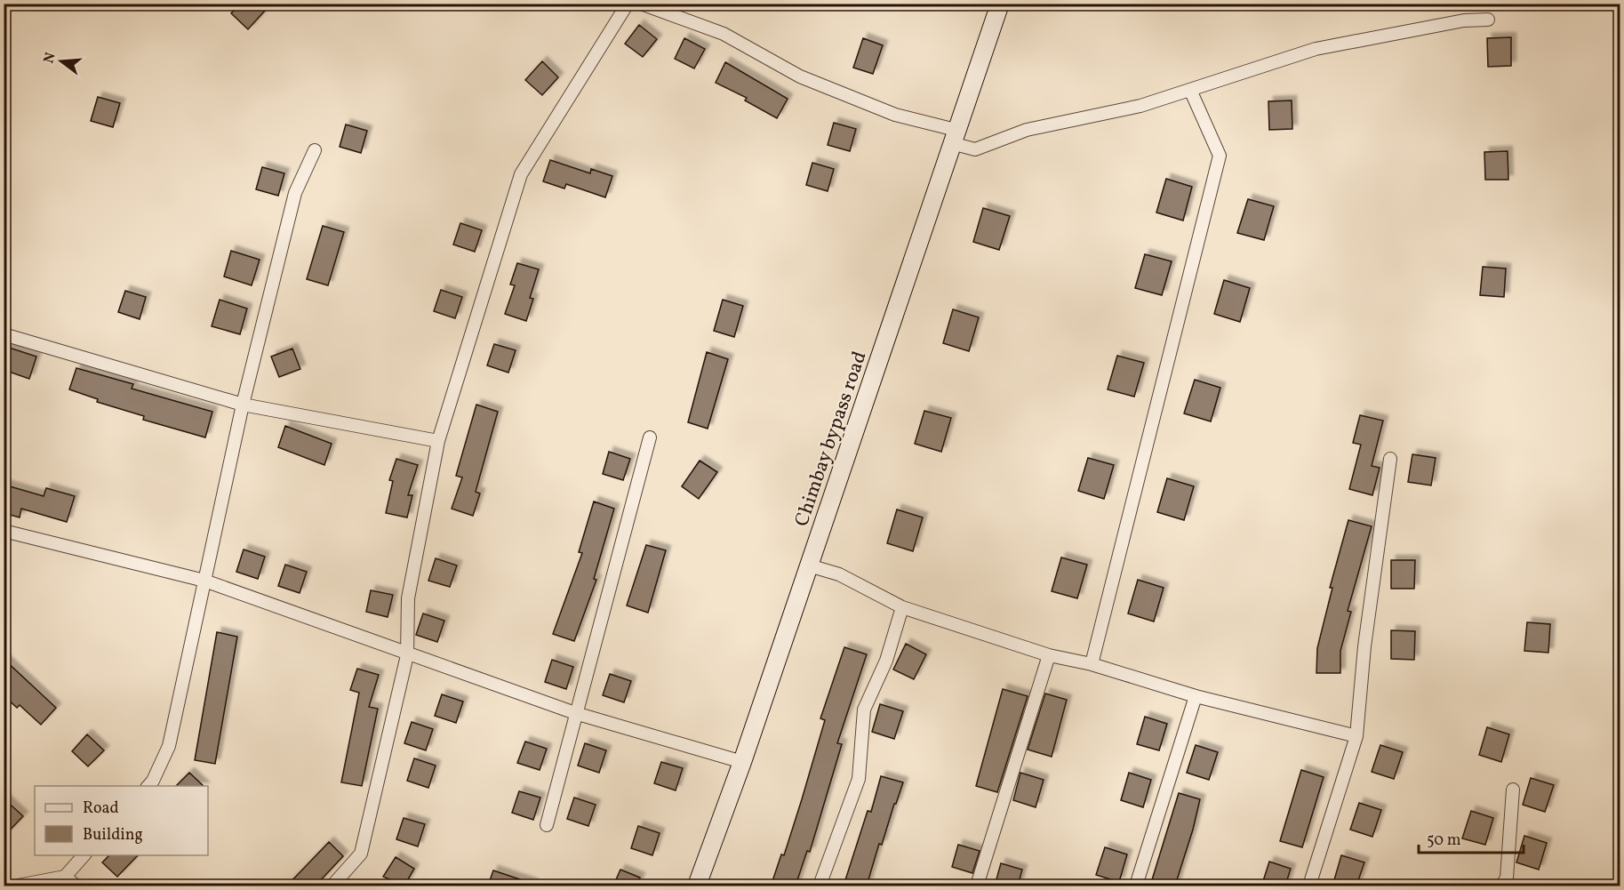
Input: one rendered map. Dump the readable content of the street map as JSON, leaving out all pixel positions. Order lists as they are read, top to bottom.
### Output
{
  "streets": {
    "main road": ["Chimbay bypass road"]
  },
  "legend": ["Road", "Building"],
  "scale_bar": "50 m",
  "north": "left"
}
